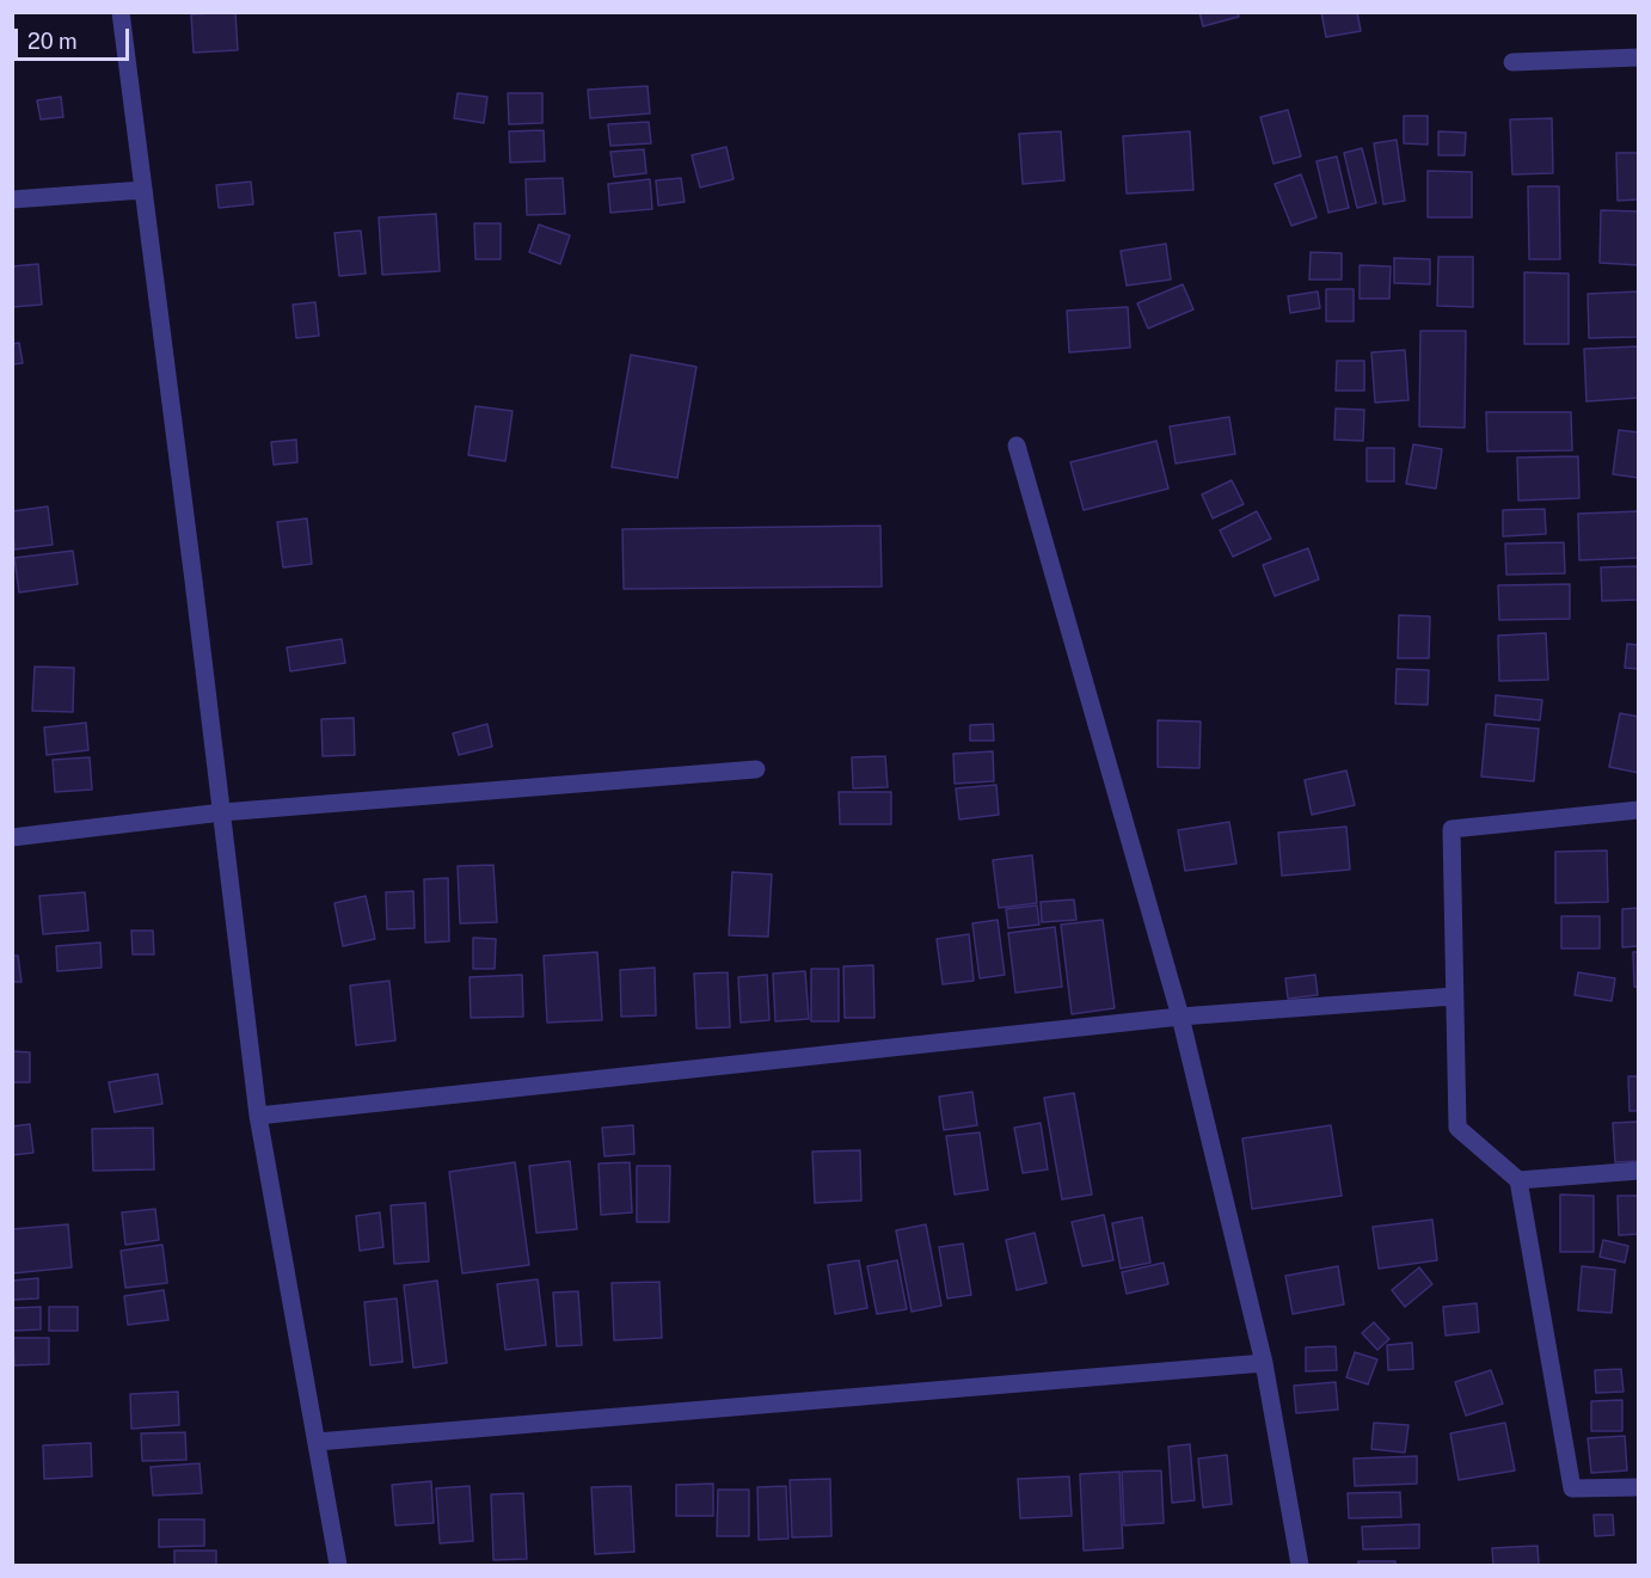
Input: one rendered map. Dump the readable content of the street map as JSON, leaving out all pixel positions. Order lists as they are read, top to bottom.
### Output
{
  "scale_bar": "20 m"
}
